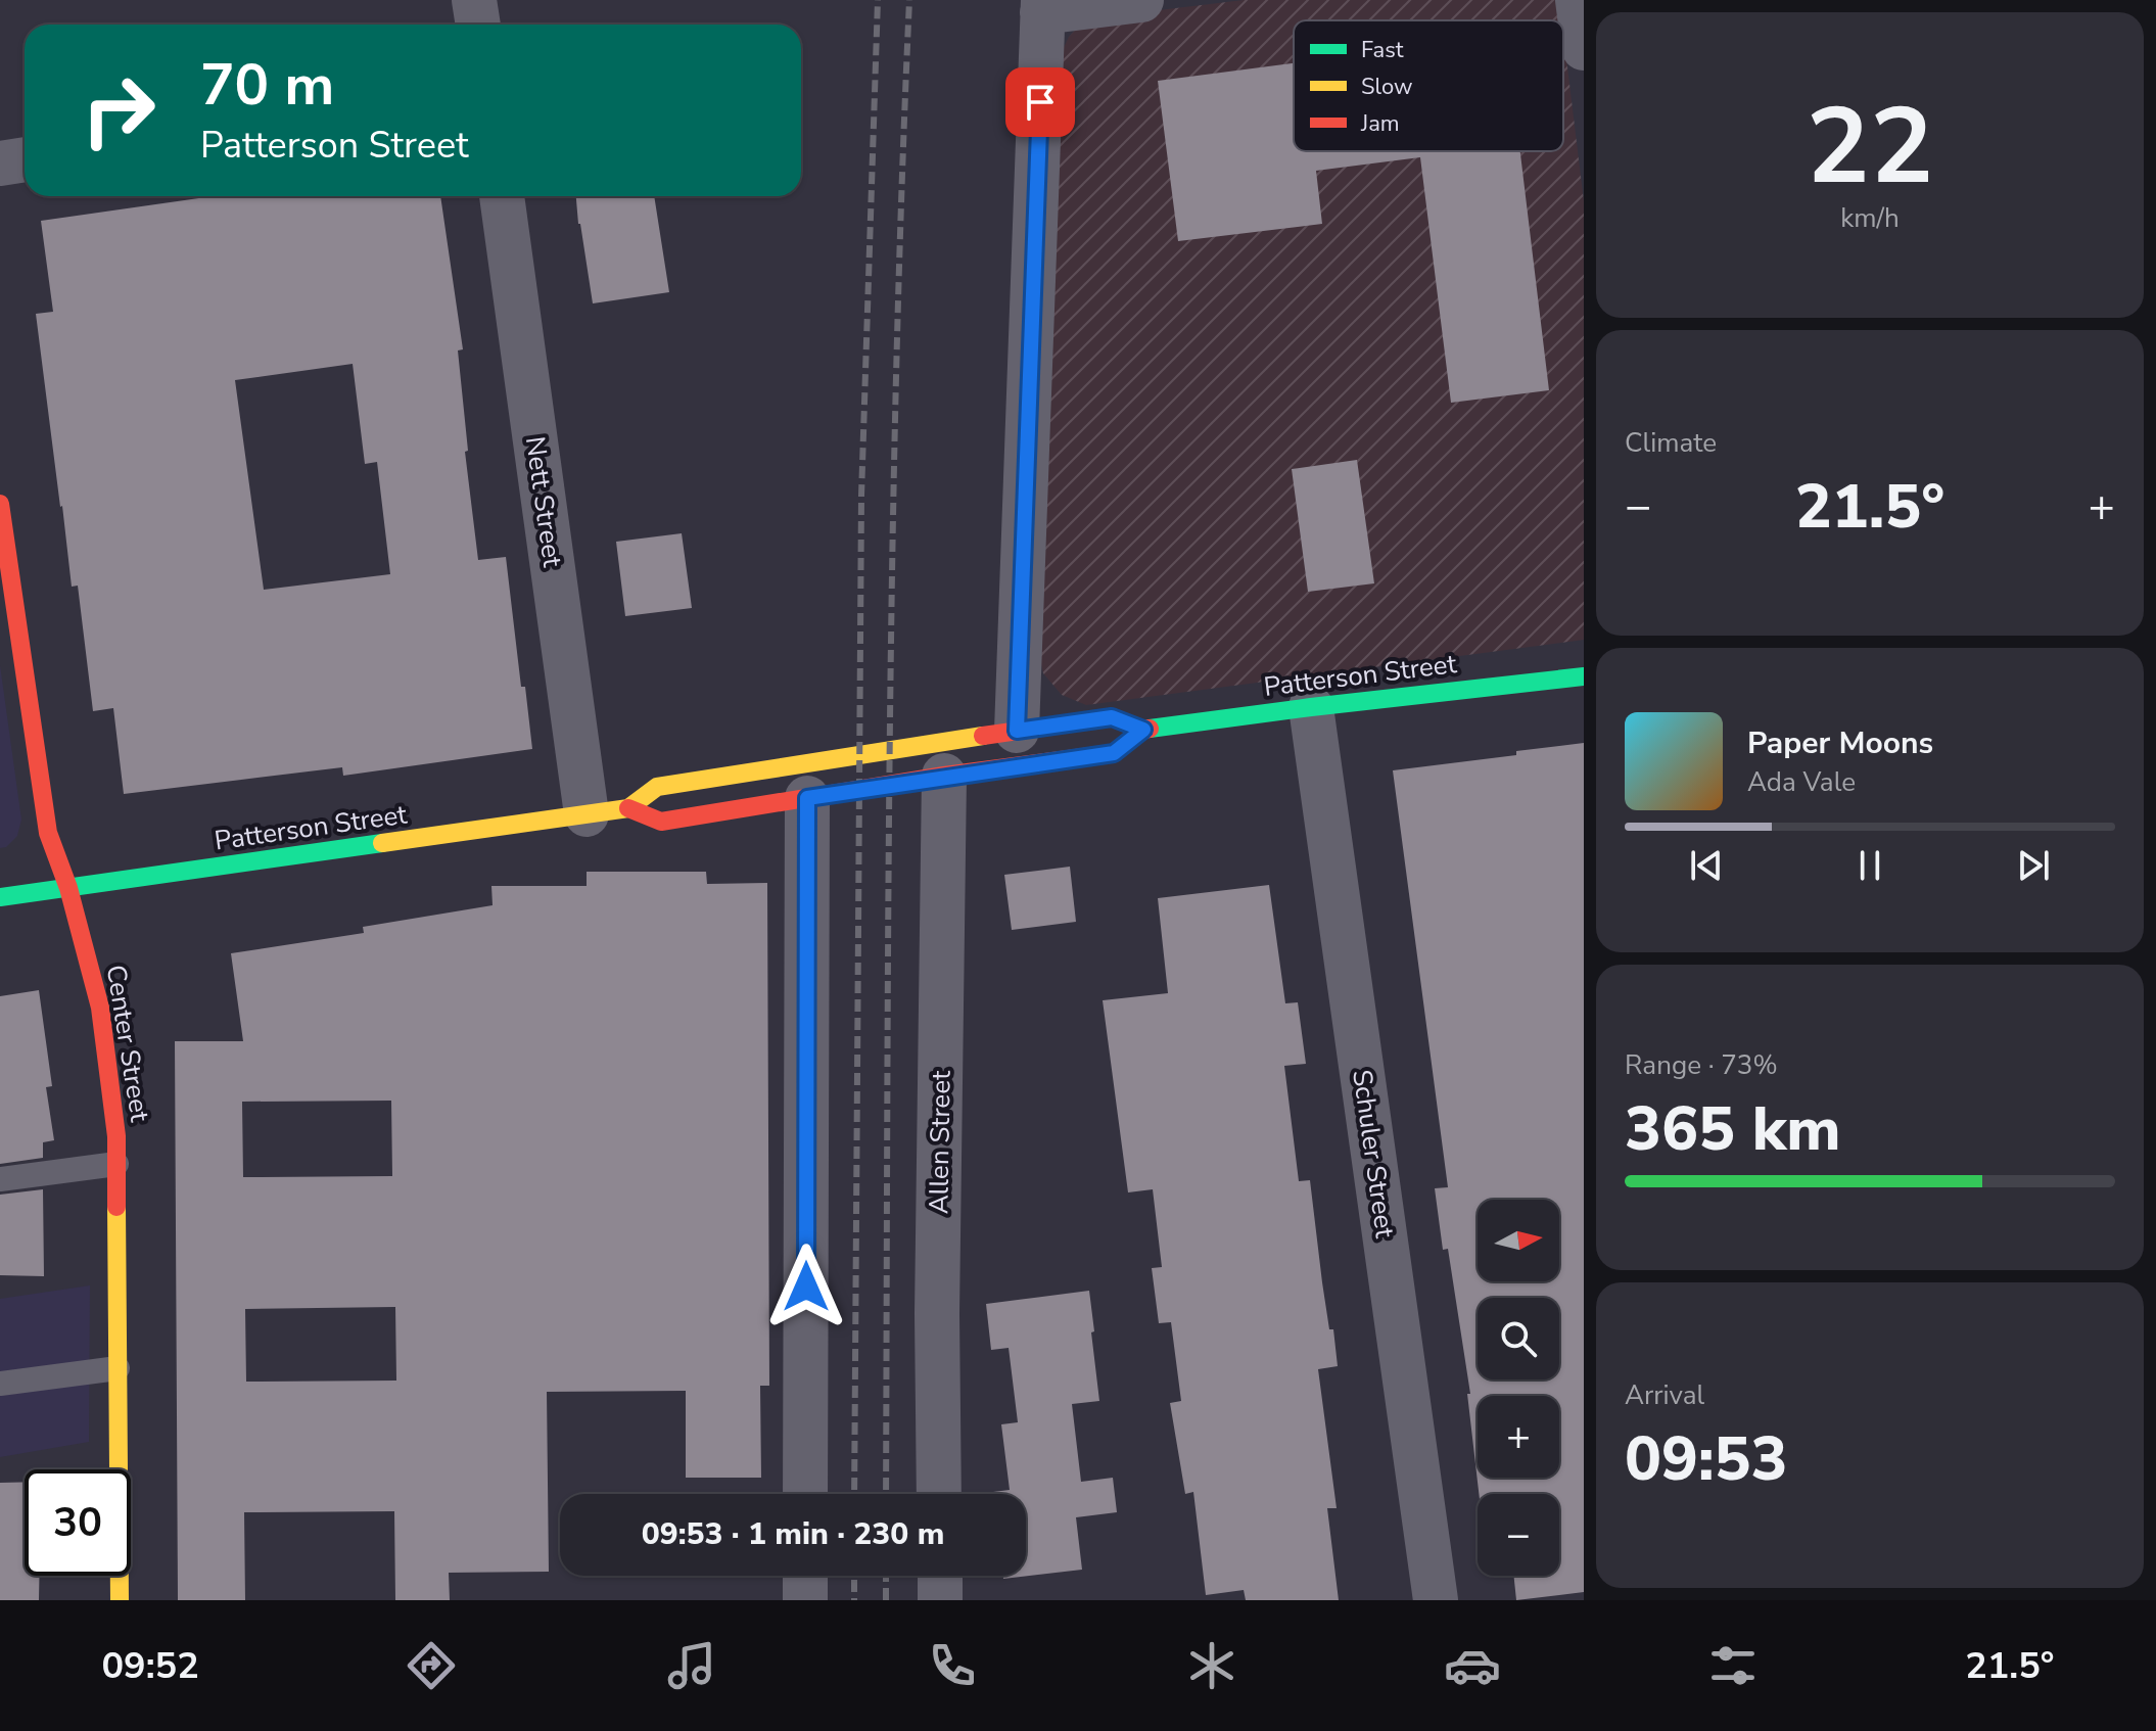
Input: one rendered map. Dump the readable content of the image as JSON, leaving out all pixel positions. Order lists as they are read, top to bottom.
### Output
{
  "streets": {
    "street": [
      "Nett Street",
      "Patterson Street",
      "Center Street",
      "Allen Street",
      "Schuler Street"
    ]
  },
  "crossings": [
    ["Nett Street", "Patterson Street"],
    ["Patterson Street", "Center Street"],
    ["Patterson Street", "Allen Street"],
    ["Patterson Street", "Schuler Street"]
  ],
  "legend": ["Fast", "Slow", "Jam"],
  "north": "right",
  "page": {
    "tile": [
      ["22", "km/h"],
      "Climate",
      ["Range · 73%", "365 km"],
      ["Arrival", "09:53"]
    ],
    "turn": ["70 m", "Patterson Street"],
    "heat": ["−", "21.5°", "+"],
    "song": ["Paper Moons", "Ada Vale"],
    "map_buttons": ["+", "−"],
    "limit": "30",
    "trip": "09:53 · 1 min · 230 m",
    "tabs": ["09:52", "21.5°"]
  }
}
